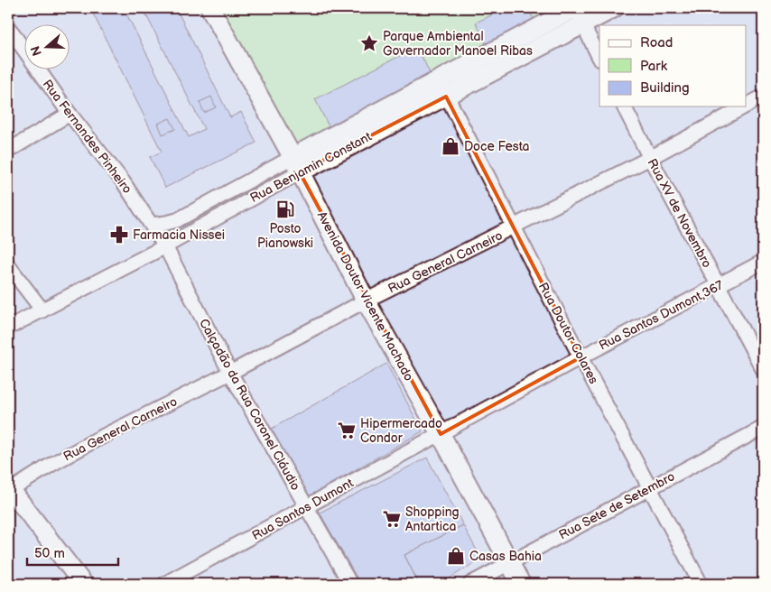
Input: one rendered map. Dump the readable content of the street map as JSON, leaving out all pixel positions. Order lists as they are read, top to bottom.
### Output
{
  "streets": {
    "main road": ["Rua Benjamin Constant", "Avenida Doutor Vicente Machado"],
    "street": [
      "Rua Fernandes Pinheiro",
      "Rua XV de Novembro",
      "Rua General Carneiro",
      "Rua Santos Dumont,367",
      "Rua Doutor Colares",
      "Calçadão da Rua Coronel Cláudio",
      "Rua Sete de Setembro",
      "Rua Santos Dumont"
    ]
  },
  "crossings": [
    ["Rua Fernandes Pinheiro", "Rua Benjamin Constant"],
    ["Rua Fernandes Pinheiro", "Calçadão da Rua Coronel Cláudio"],
    ["Rua Benjamin Constant", "Avenida Doutor Vicente Machado"],
    ["Rua Benjamin Constant", "Rua Doutor Colares"],
    ["Rua Benjamin Constant", "Calçadão da Rua Coronel Cláudio"],
    ["Rua XV de Novembro", "Rua General Carneiro"],
    ["Rua XV de Novembro", "Rua Santos Dumont,367"],
    ["Rua General Carneiro", "Avenida Doutor Vicente Machado"],
    ["Rua General Carneiro", "Rua Doutor Colares"],
    ["Rua General Carneiro", "Calçadão da Rua Coronel Cláudio"],
    ["Avenida Doutor Vicente Machado", "Rua Santos Dumont,367"],
    ["Avenida Doutor Vicente Machado", "Rua Sete de Setembro"],
    ["Avenida Doutor Vicente Machado", "Rua Santos Dumont"],
    ["Rua Santos Dumont,367", "Rua Doutor Colares"],
    ["Rua Santos Dumont,367", "Rua Santos Dumont"],
    ["Rua Doutor Colares", "Rua Sete de Setembro"],
    ["Calçadão da Rua Coronel Cláudio", "Rua Santos Dumont"]
  ],
  "places": {
    "place": ["Parque Ambiental Governador Manoel Ribas"],
    "shop": ["Doce Festa", "Casas Bahia"],
    "fuel station": ["Posto Pianowski"],
    "pharmacy": ["Farmacia Nissei"],
    "supermarket": ["Hipermercado Condor", "Shopping Antartica"]
  },
  "legend": ["Road", "Park", "Building"],
  "scale_bar": "50 m",
  "north": "left"
}
